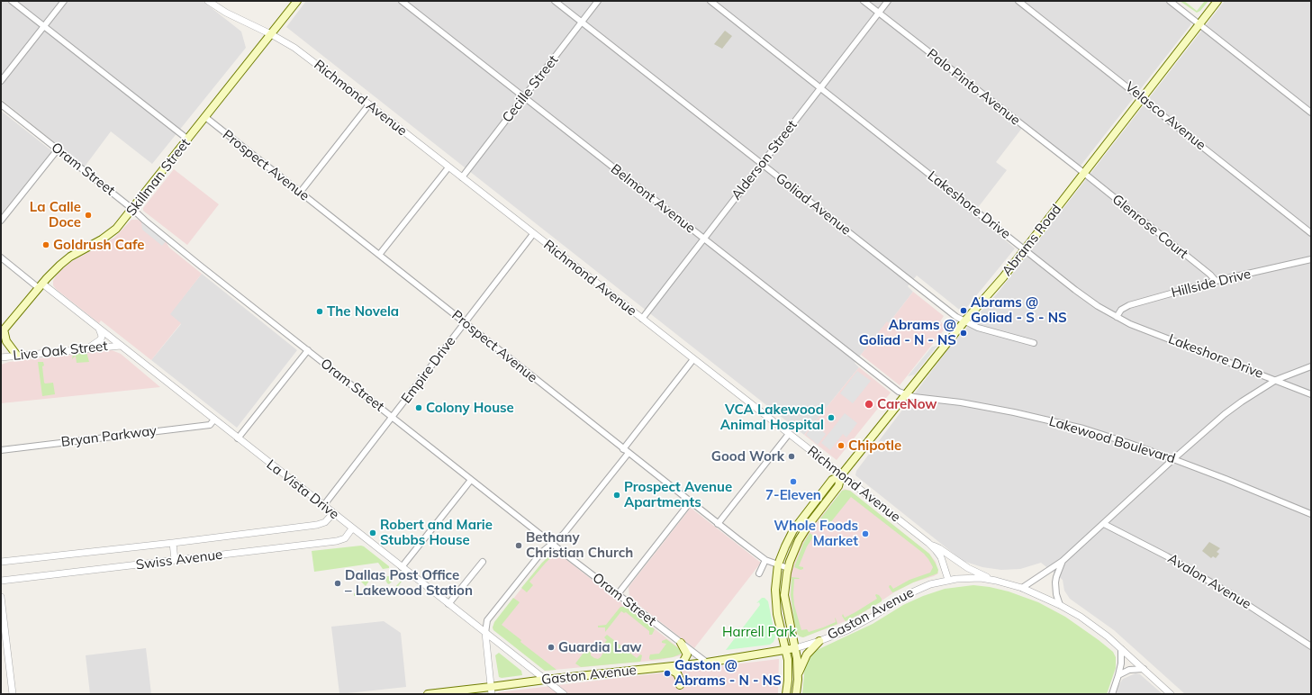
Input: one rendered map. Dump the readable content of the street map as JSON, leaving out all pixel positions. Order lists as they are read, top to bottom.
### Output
{
  "streets": {
    "main road": ["Skillman Street", "Abrams Road", "Gaston Avenue"],
    "street": [
      "Palo Pinto Avenue",
      "Cecille Street",
      "Richmond Avenue",
      "Velasco Avenue",
      "Alderson Street",
      "Prospect Avenue",
      "Oram Street",
      "Belmont Avenue",
      "Goliad Avenue",
      "Lakeshore Drive",
      "Glenrose Court",
      "Hillside Drive",
      "Live Oak Street",
      "Empire Drive",
      "Bryan Parkway",
      "Lakewood Boulevard",
      "La Vista Drive",
      "Swiss Avenue",
      "Avalon Avenue"
    ]
  },
  "crossings": [
    ["Palo Pinto Avenue", "Alderson Street"],
    ["Palo Pinto Avenue", "Glenrose Court"],
    ["Palo Pinto Avenue", "Abrams Road"],
    ["Cecille Street", "Richmond Avenue"],
    ["Cecille Street", "Belmont Avenue"],
    ["Cecille Street", "Goliad Avenue"],
    ["Richmond Avenue", "Alderson Street"],
    ["Richmond Avenue", "Skillman Street"],
    ["Richmond Avenue", "Abrams Road"],
    ["Richmond Avenue", "Empire Drive"],
    ["Richmond Avenue", "Gaston Avenue"],
    ["Velasco Avenue", "Abrams Road"],
    ["Alderson Street", "Belmont Avenue"],
    ["Alderson Street", "Goliad Avenue"],
    ["Alderson Street", "Lakeshore Drive"],
    ["Prospect Avenue", "Skillman Street"],
    ["Prospect Avenue", "Abrams Road"],
    ["Prospect Avenue", "Empire Drive"],
    ["Oram Street", "Skillman Street"],
    ["Oram Street", "Empire Drive"],
    ["Oram Street", "Gaston Avenue"],
    ["Skillman Street", "La Vista Drive"],
    ["Belmont Avenue", "Abrams Road"],
    ["Belmont Avenue", "Lakewood Boulevard"],
    ["Goliad Avenue", "Abrams Road"],
    ["Lakeshore Drive", "Abrams Road"],
    ["Lakeshore Drive", "Hillside Drive"],
    ["Glenrose Court", "Abrams Road"],
    ["Glenrose Court", "Hillside Drive"],
    ["Abrams Road", "Lakewood Boulevard"],
    ["Abrams Road", "Gaston Avenue"],
    ["Live Oak Street", "La Vista Drive"],
    ["Empire Drive", "La Vista Drive"],
    ["Bryan Parkway", "La Vista Drive"],
    ["La Vista Drive", "Swiss Avenue"],
    ["La Vista Drive", "Gaston Avenue"]
  ],
  "parks": ["Harrell Park"],
  "places": [
    "La Calle Doce",
    "Goldrush Cafe",
    "Abrams @ Goliad - S - NS",
    "The Novela",
    "Abrams @ Goliad - N - NS",
    "CareNow",
    "Colony House",
    "VCA Lakewood Animal Hospital",
    "Chipotle",
    "Good Work",
    "7-Eleven",
    "Prospect Avenue Apartments",
    "Robert and Marie Stubbs House",
    "Whole Foods Market",
    "Bethany Christian Church",
    "Dallas Post Office – Lakewood Station",
    "Guardia Law",
    "Gaston @ Abrams - N - NS"
  ]
}
